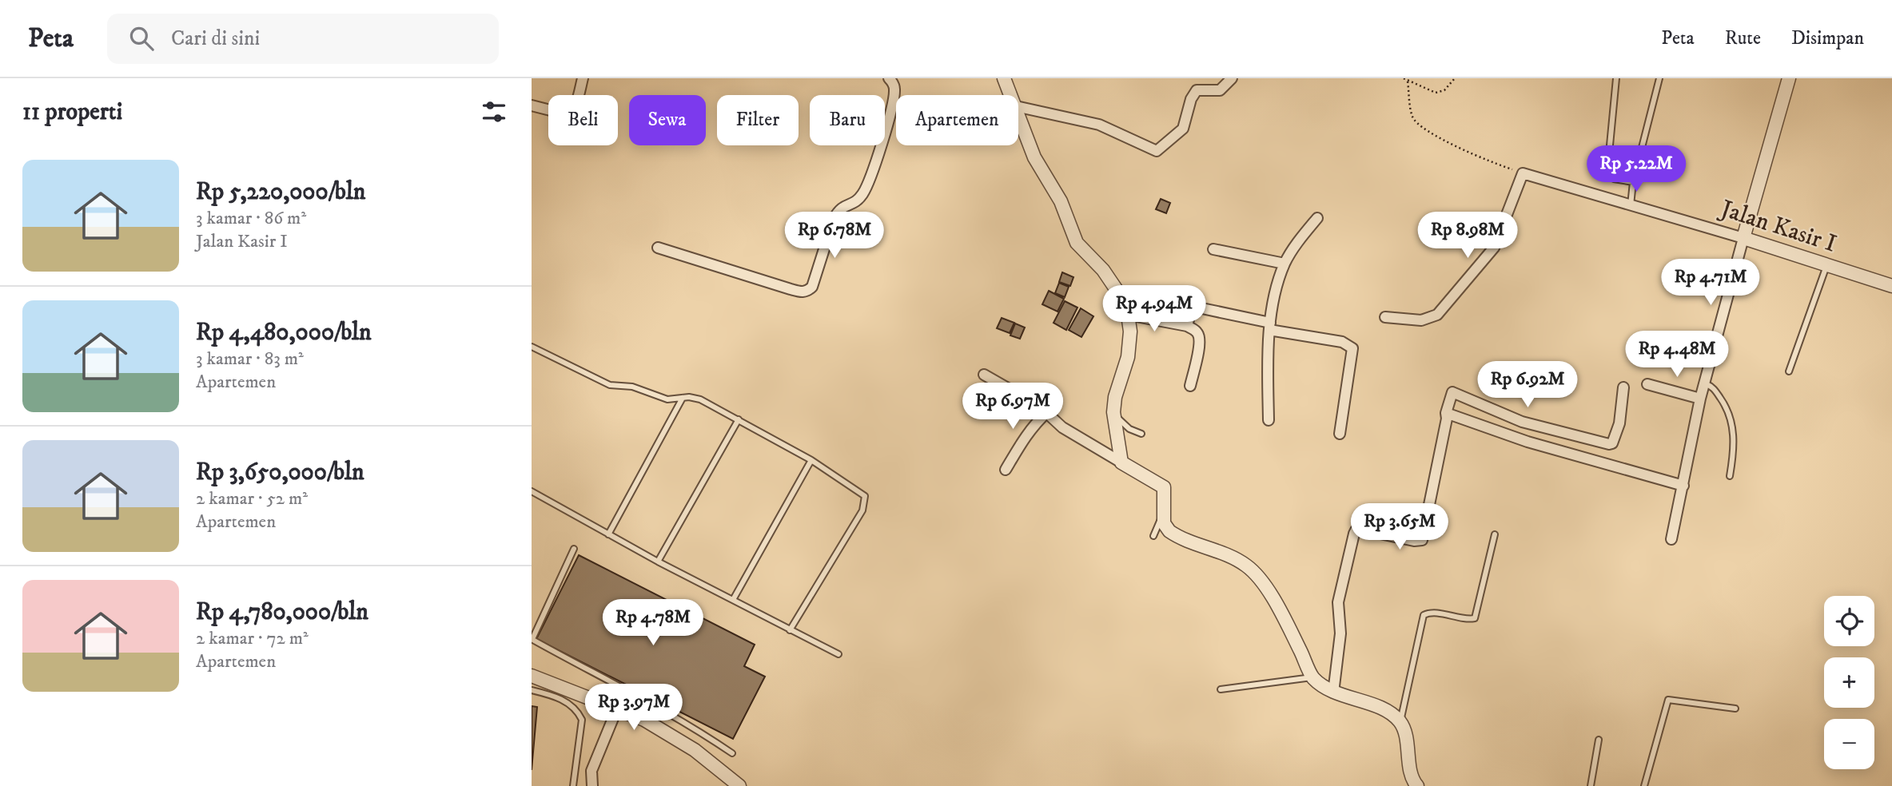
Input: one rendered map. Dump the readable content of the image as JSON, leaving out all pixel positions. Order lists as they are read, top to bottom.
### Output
{
  "streets": {
    "street": ["Jalan Kasir I"]
  },
  "page": {
    "header": "Peta",
    "search": "Cari di sini",
    "nav": ["Peta", "Rute", "Disimpan"],
    "heading": "11 properti",
    "chip": [
      "Beli",
      "Sewa",
      "Filter",
      "Baru",
      "Apartemen"
    ],
    "list": [
      {
        "name": "Rp 5,220,000/bln",
        "note": "3 kamar · 86 m² · Jalan Kasir I"
      },
      {
        "name": "Rp 4,480,000/bln",
        "note": "3 kamar · 83 m² · Apartemen"
      },
      {
        "name": "Rp 3,650,000/bln",
        "note": "2 kamar · 52 m² · Apartemen"
      },
      {
        "name": "Rp 4,780,000/bln",
        "note": "2 kamar · 72 m² · Apartemen"
      }
    ],
    "price": [
      "Rp 5.22M",
      "Rp 6.78M",
      "Rp 8.98M",
      "Rp 4.71M",
      "Rp 4.94M",
      "Rp 4.48M",
      "Rp 6.92M",
      "Rp 6.97M",
      "Rp 3.65M",
      "Rp 4.78M",
      "Rp 3.97M"
    ],
    "map_buttons": ["+", "−"]
  }
}
